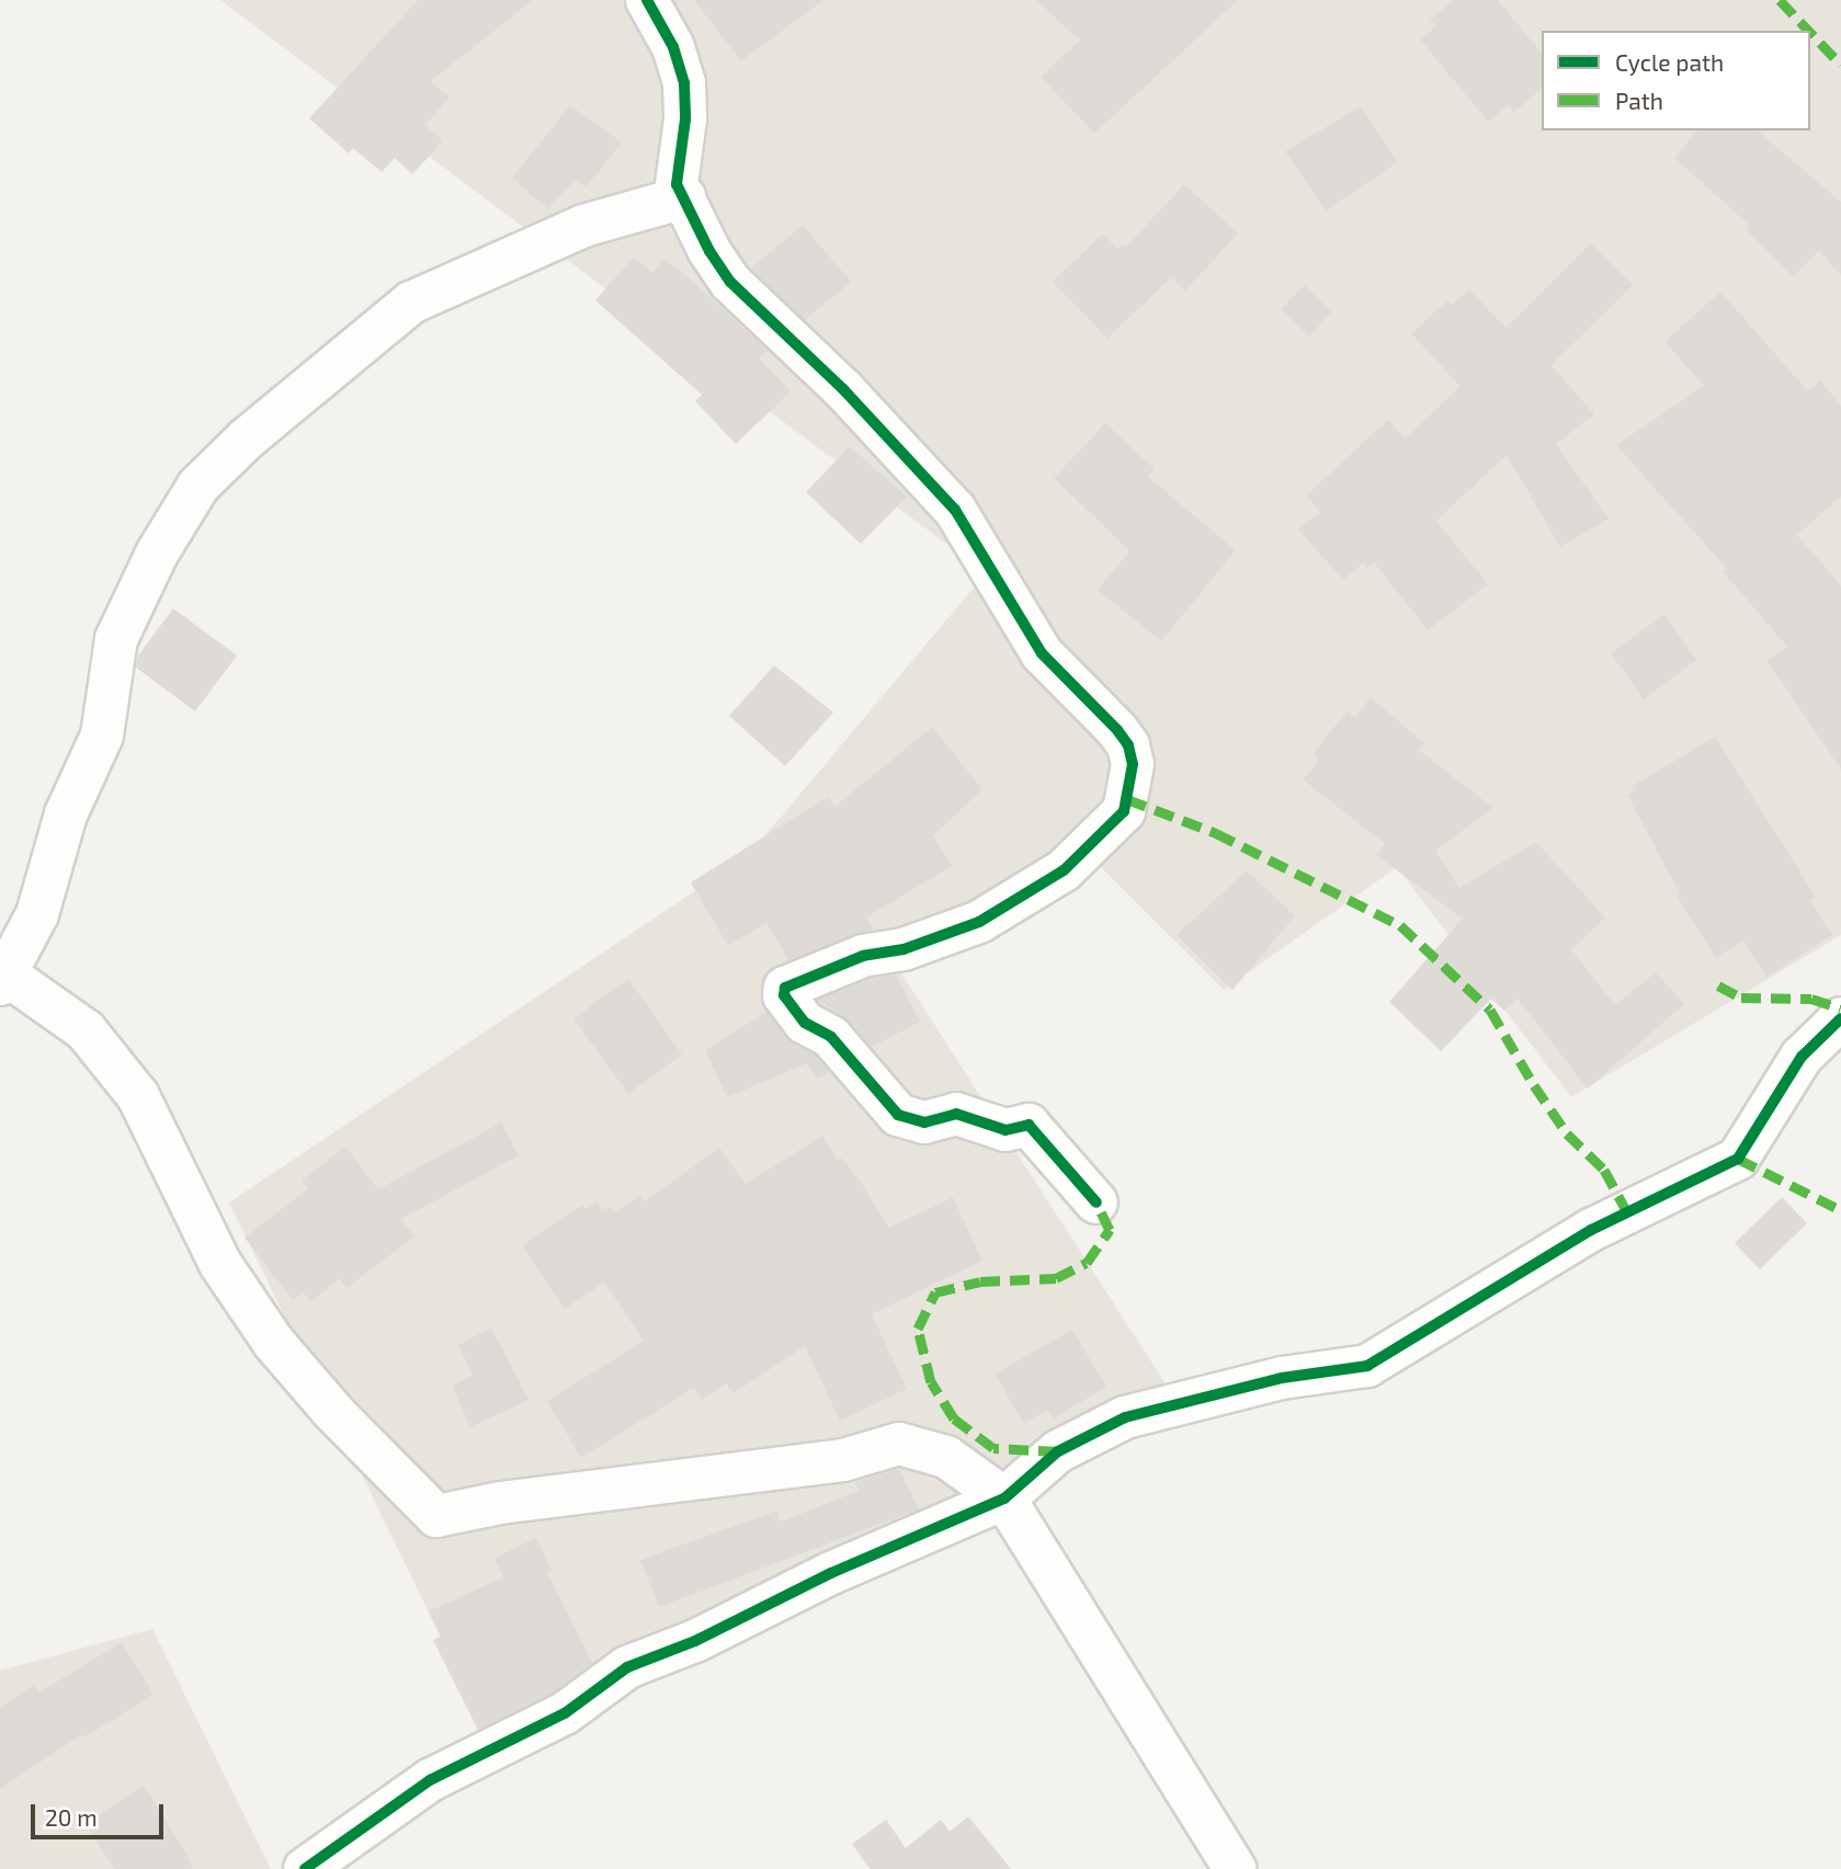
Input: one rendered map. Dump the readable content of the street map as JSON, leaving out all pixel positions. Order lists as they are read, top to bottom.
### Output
{
  "legend": ["Cycle path", "Path"],
  "scale_bar": "20 m"
}
